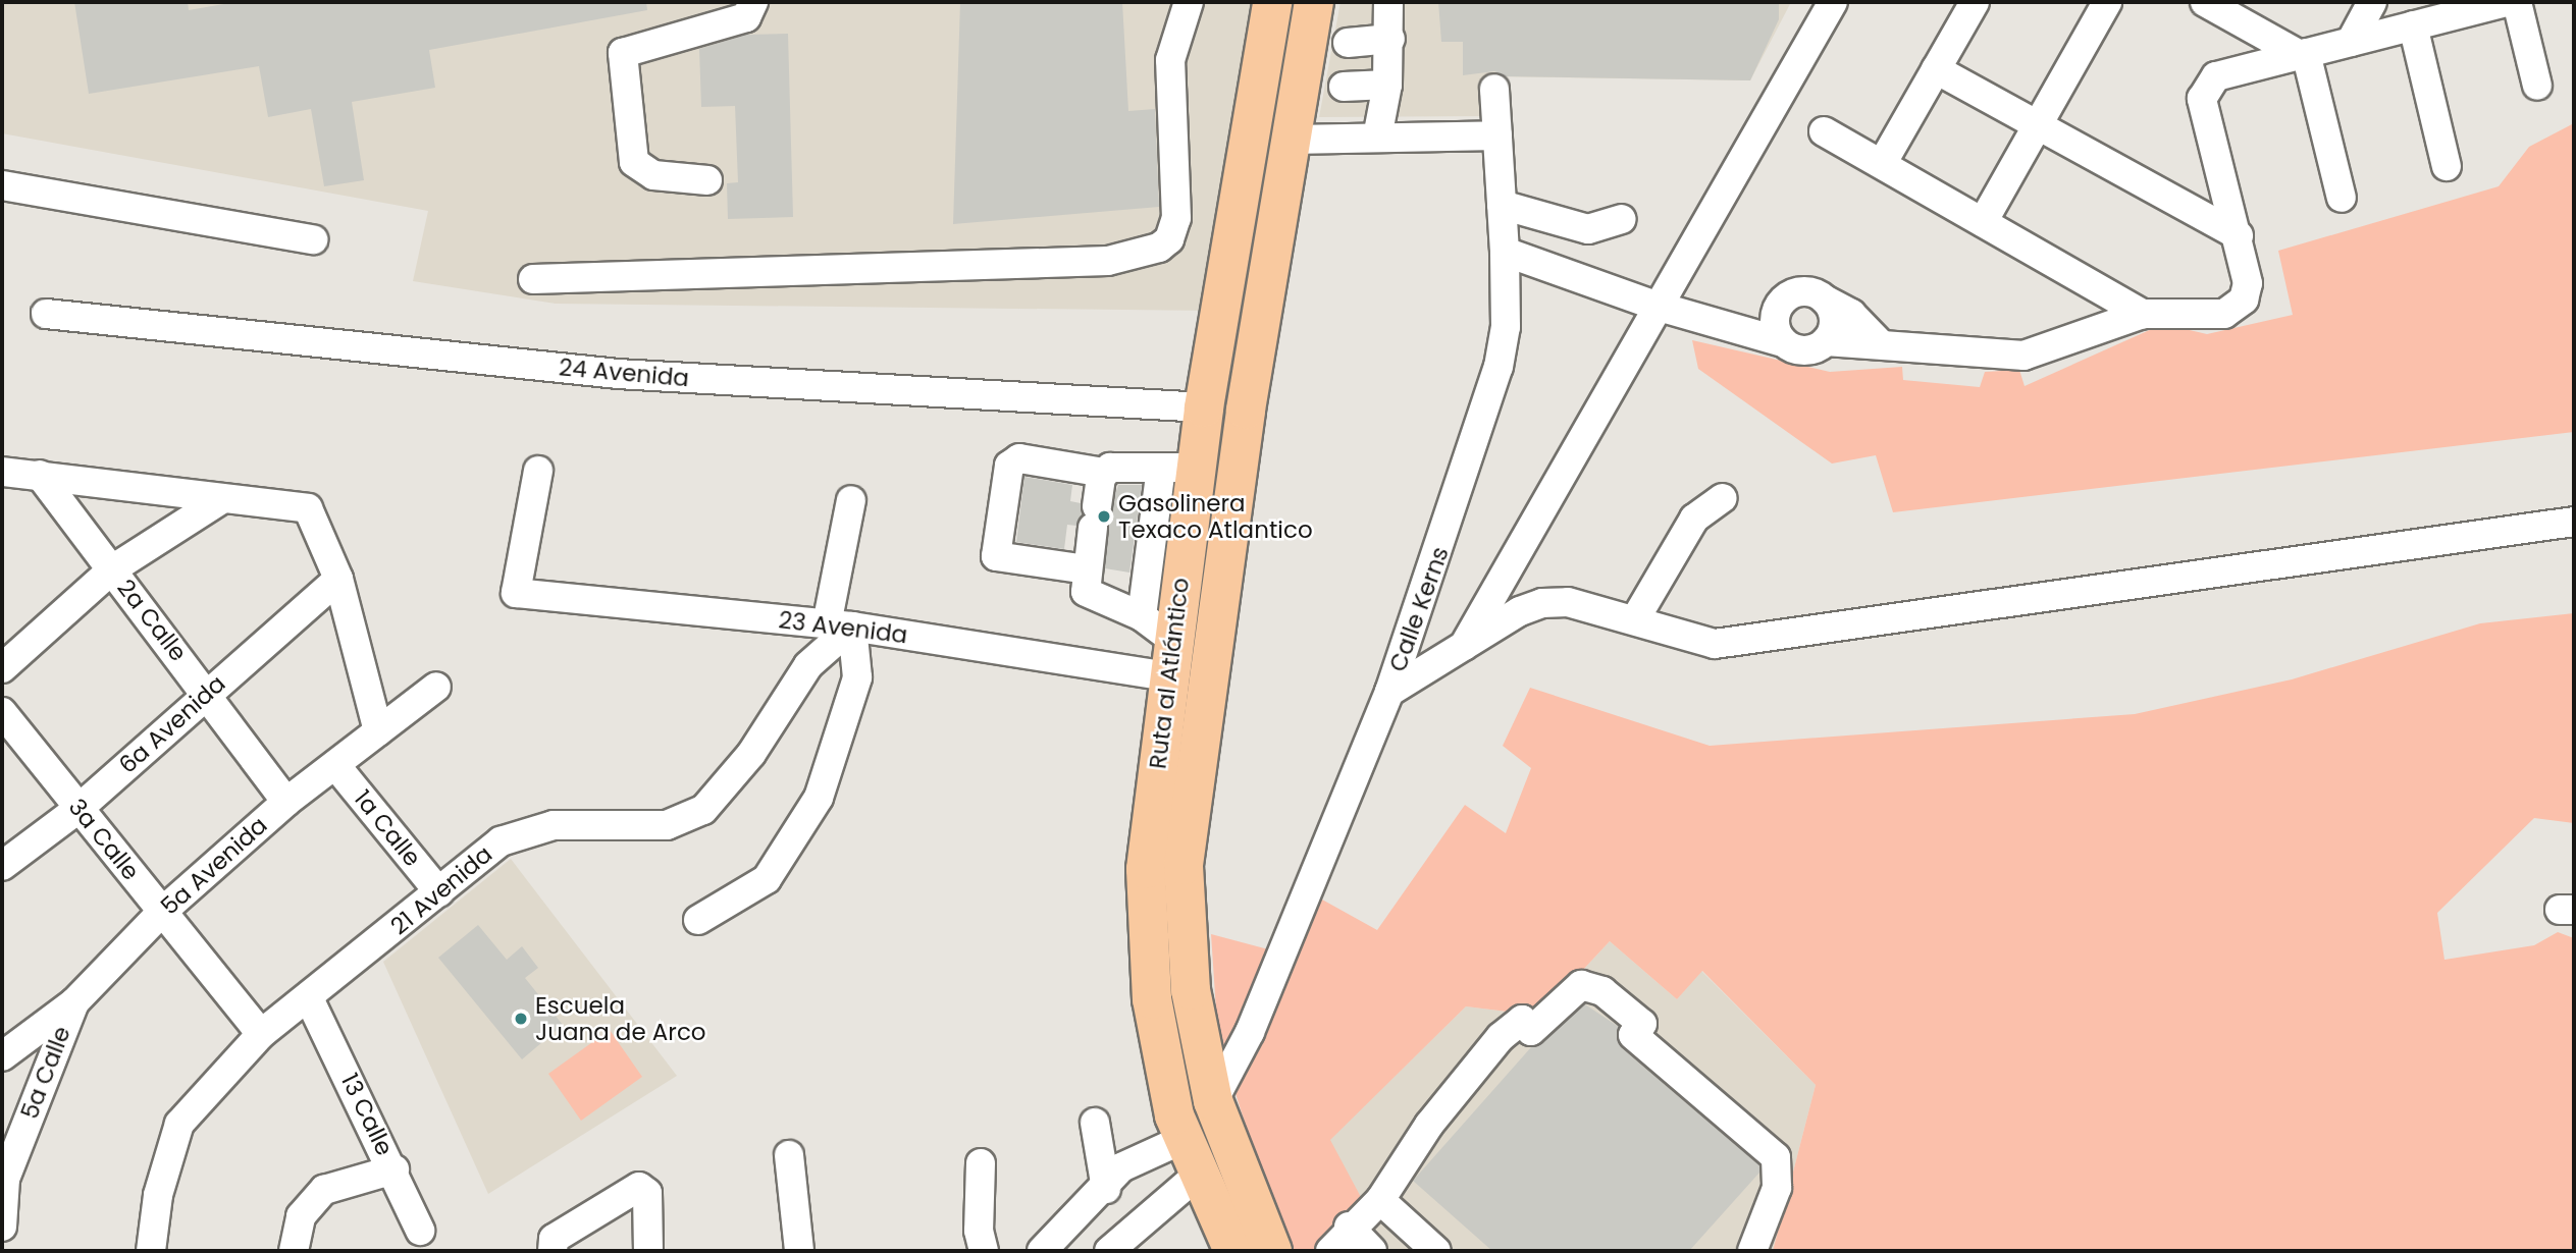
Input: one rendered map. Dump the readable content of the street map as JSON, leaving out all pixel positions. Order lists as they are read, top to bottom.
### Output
{
  "streets": {
    "highway": ["Ruta al Atlántico"],
    "street": [
      "24 Avenida",
      "Calle Kerns",
      "2a Calle",
      "23 Avenida",
      "6a Avenida",
      "1a Calle",
      "3a Calle",
      "5a Avenida",
      "21 Avenida",
      "5a Calle",
      "13 Calle"
    ]
  },
  "crossings": [
    ["24 Avenida", "Ruta al Atlántico"],
    ["Calle Kerns", "Ruta al Atlántico"],
    ["2a Calle", "6a Avenida"],
    ["2a Calle", "5a Avenida"],
    ["23 Avenida", "Ruta al Atlántico"],
    ["23 Avenida", "21 Avenida"],
    ["6a Avenida", "3a Calle"],
    ["1a Calle", "5a Avenida"],
    ["1a Calle", "21 Avenida"],
    ["3a Calle", "5a Avenida"],
    ["3a Calle", "21 Avenida"],
    ["5a Avenida", "5a Calle"],
    ["21 Avenida", "13 Calle"]
  ],
  "places": ["Gasolinera Texaco Atlantico", "Escuela Juana de Arco"]
}
